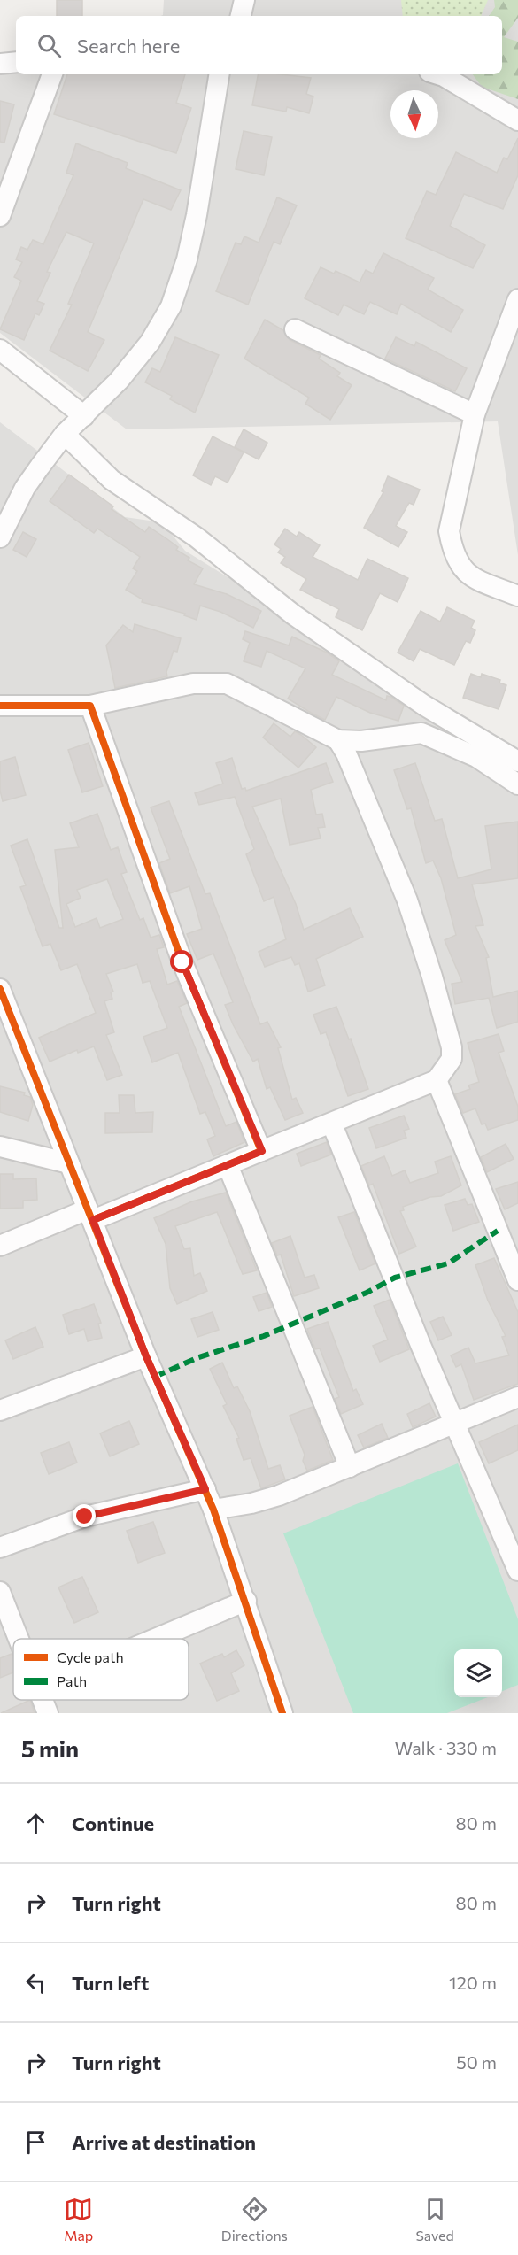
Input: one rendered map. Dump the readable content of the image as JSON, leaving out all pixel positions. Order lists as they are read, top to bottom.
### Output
{
  "legend": ["Cycle path", "Path"],
  "north": "bottom",
  "page": {
    "search": "Search here",
    "heading": ["5 min", "Walk · 330 m"],
    "list": [
      ["Continue", "80 m"],
      ["Turn right", "80 m"],
      ["Turn left", "120 m"],
      ["Turn right", "50 m"],
      "Arrive at destination"
    ],
    "nav": ["Map", "Directions", "Saved"]
  }
}
